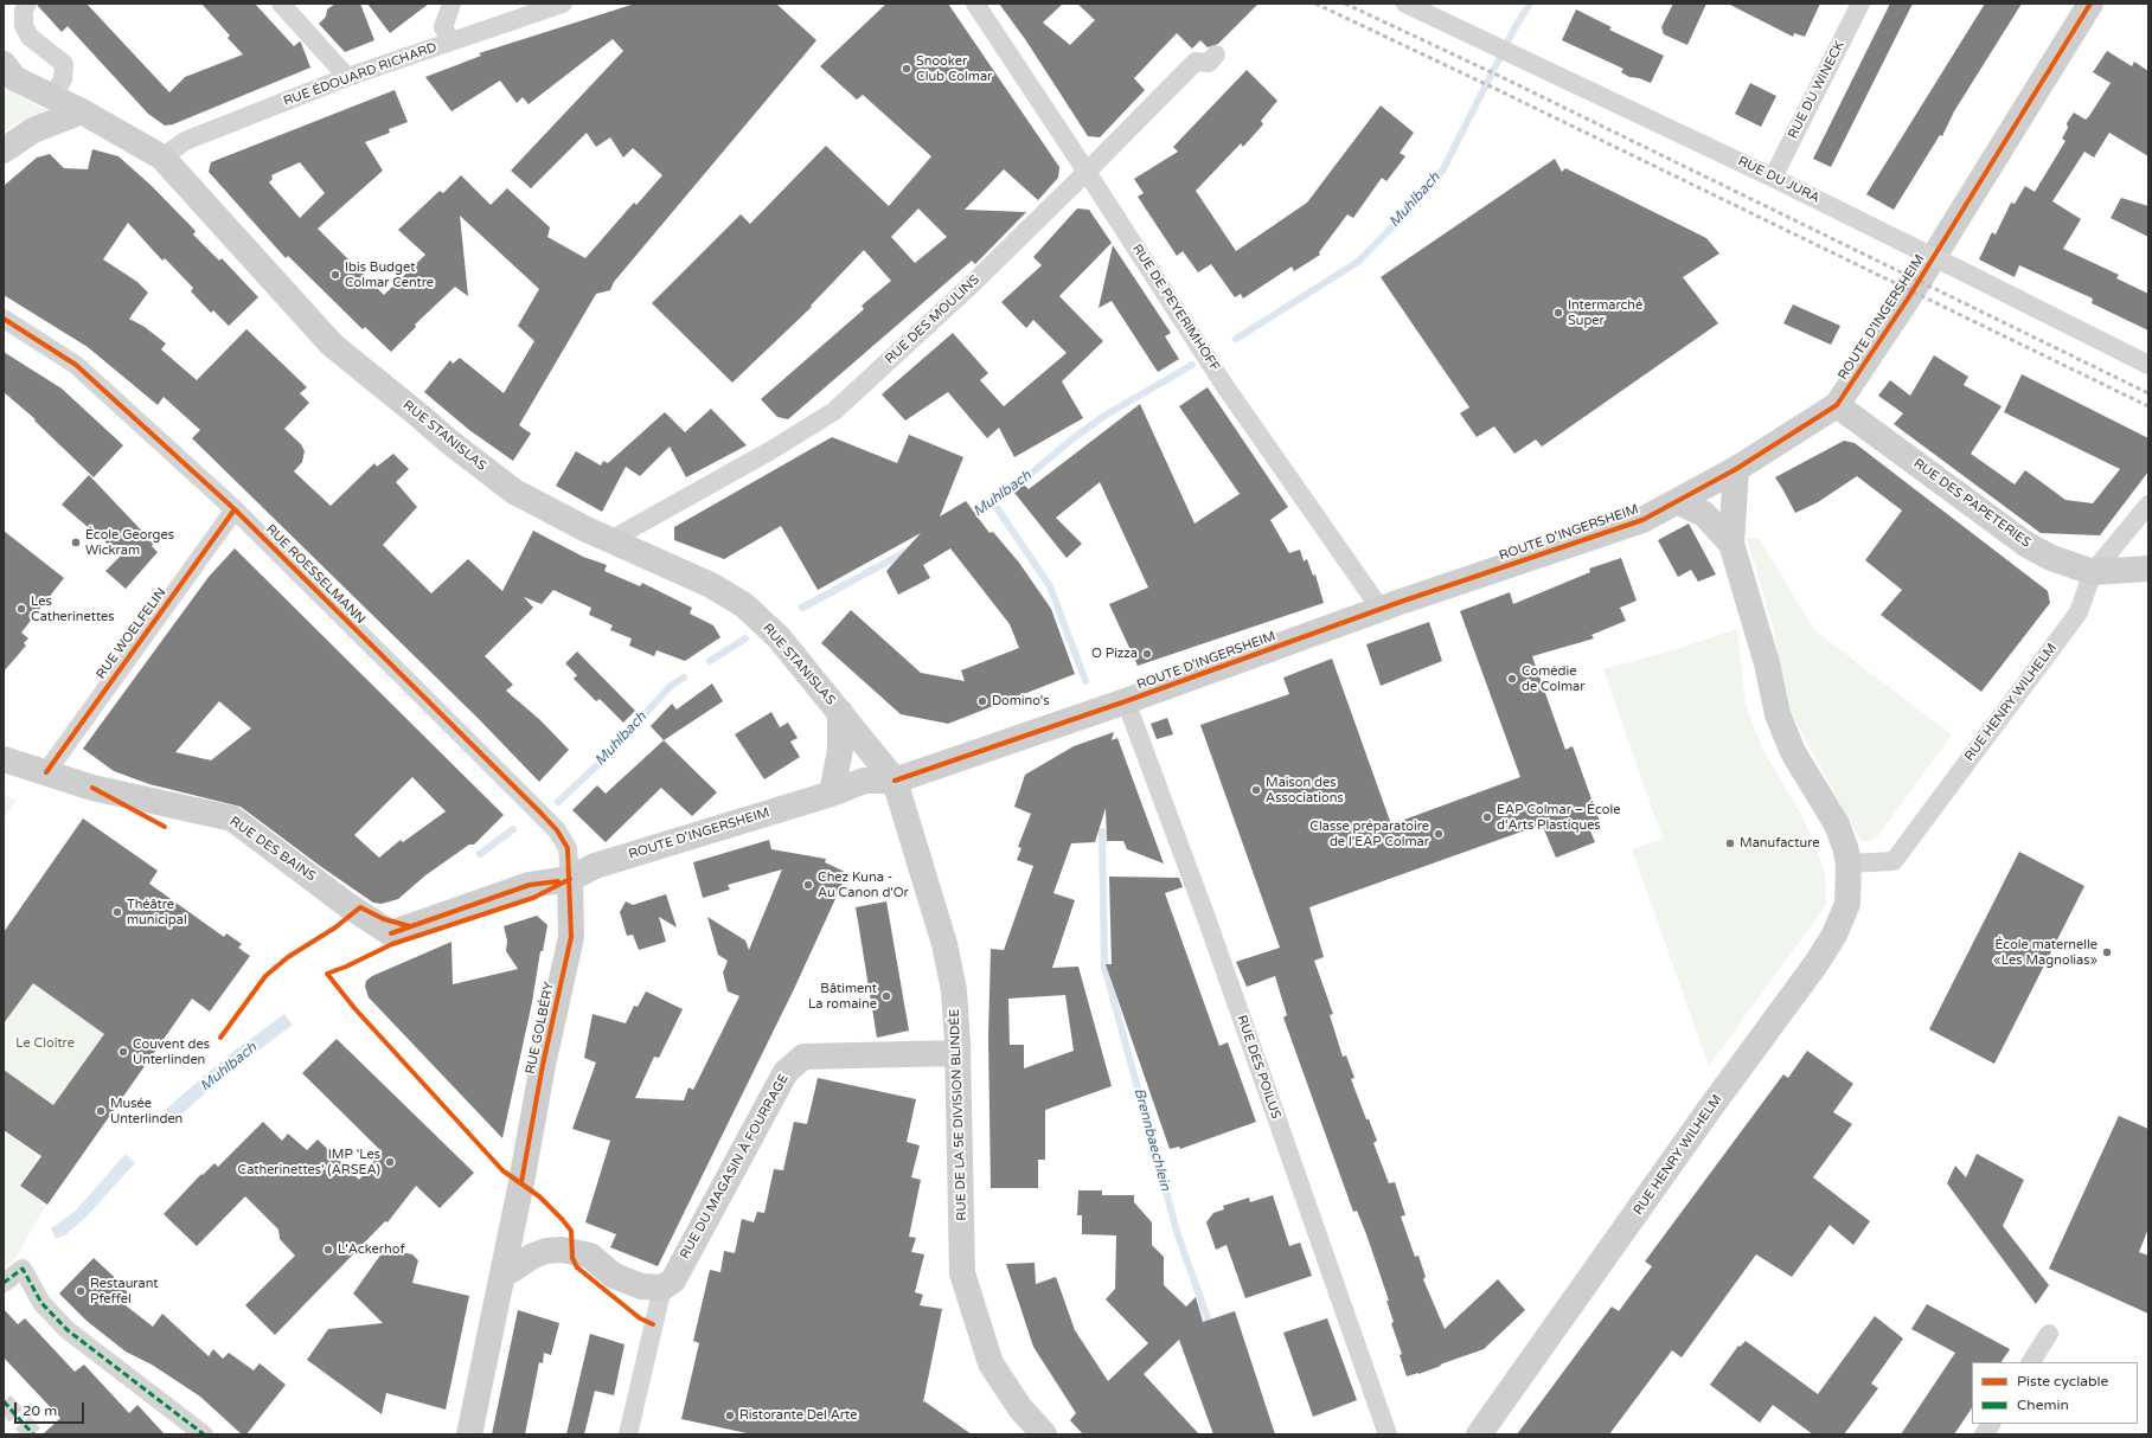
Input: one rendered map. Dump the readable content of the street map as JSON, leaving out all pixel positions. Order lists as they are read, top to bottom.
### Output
{
  "streets": {
    "main road": [
      "ROUTE D'INGERSHEIM",
      "RUE STANISLAS",
      "RUE DES PAPETERIES",
      "RUE HENRY WILHELM",
      "RUE DES BAINS",
      "RUE GOLBÉRY",
      "RUE DE LA 5E DIVISION BLINDÉE",
      "RUE DU MAGASIN À FOURRAGE"
    ],
    "street": [
      "RUE ÉDOUARD RICHARD",
      "RUE DU WINECK",
      "RUE DU JURA",
      "RUE DE PEYERIMHOFF",
      "RUE DES MOULINS",
      "RUE ROESSELMANN",
      "RUE WOELFELIN",
      "RUE DES POILUS"
    ]
  },
  "crossings": [
    ["RUE ÉDOUARD RICHARD", "RUE STANISLAS"],
    ["RUE DU WINECK", "RUE DU JURA"],
    ["RUE DE PEYERIMHOFF", "ROUTE D'INGERSHEIM"],
    ["RUE DE PEYERIMHOFF", "RUE DES MOULINS"],
    ["ROUTE D'INGERSHEIM", "RUE STANISLAS"],
    ["ROUTE D'INGERSHEIM", "RUE DES PAPETERIES"],
    ["ROUTE D'INGERSHEIM", "RUE ROESSELMANN"],
    ["ROUTE D'INGERSHEIM", "RUE HENRY WILHELM"],
    ["ROUTE D'INGERSHEIM", "RUE DES BAINS"],
    ["ROUTE D'INGERSHEIM", "RUE GOLBÉRY"],
    ["ROUTE D'INGERSHEIM", "RUE DES POILUS"],
    ["ROUTE D'INGERSHEIM", "RUE DE LA 5E DIVISION BLINDÉE"],
    ["RUE DES MOULINS", "RUE STANISLAS"],
    ["RUE STANISLAS", "RUE DE LA 5E DIVISION BLINDÉE"],
    ["RUE DES PAPETERIES", "RUE HENRY WILHELM"],
    ["RUE ROESSELMANN", "RUE WOELFELIN"],
    ["RUE ROESSELMANN", "RUE GOLBÉRY"],
    ["RUE WOELFELIN", "RUE DES BAINS"],
    ["RUE DE LA 5E DIVISION BLINDÉE", "RUE DU MAGASIN À FOURRAGE"]
  ],
  "water": ["Muhlbach", "Brennbaechlein"],
  "parks": ["Le Cloître"],
  "places": [
    "Snooker Club Colmar",
    "Ibis Budget Colmar Centre",
    "Intermarché Super",
    "École Georges Wickram",
    "Les Catherinettes",
    "O Pizza",
    "Comédie de Colmar",
    "Domino's",
    "Maison des Associations",
    "EAP Colmar – École d'Arts Plastiques",
    "Classe préparatoire de l'EAP Colmar",
    "Manufacture",
    "Chez Kuna - Au Canon d'Or",
    "Théâtre municipal",
    "École maternelle «Les Magnolias»",
    "Bâtiment La romaine",
    "Couvent des Unterlinden",
    "Musée Unterlinden",
    "IMP 'Les Catherinettes' (ARSEA)",
    "L'Ackerhof",
    "Restaurant Pfeffel",
    "Ristorante Del Arte"
  ],
  "legend": ["Piste cyclable", "Chemin"],
  "scale_bar": "20 m"
}
